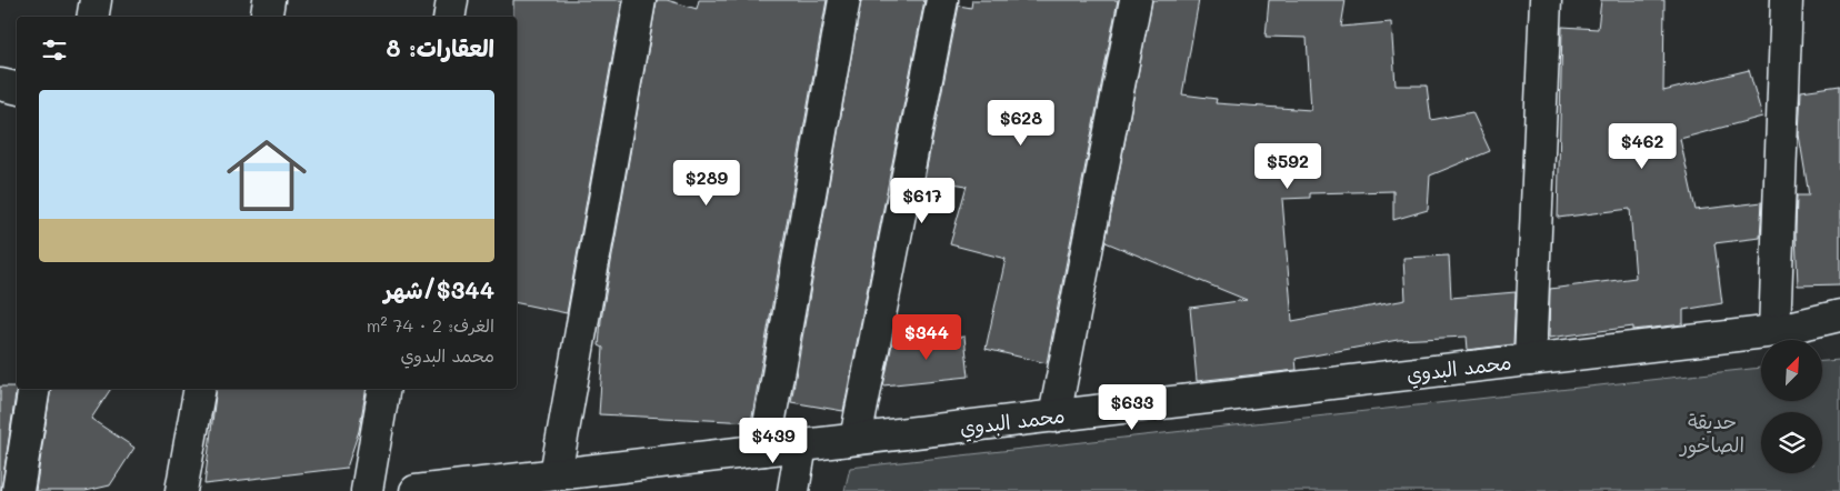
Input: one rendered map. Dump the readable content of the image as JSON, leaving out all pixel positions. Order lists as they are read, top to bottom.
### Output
{
  "streets": {
    "street": ["محمد البدوي"]
  },
  "parks": ["حديقة الصاخور"],
  "north": "top right",
  "page": {
    "heading": "العقارات: 8",
    "list": [
      {
        "name": "$344/شهر",
        "note": "الغرف: 2 · 74 m² · محمد البدوي"
      }
    ],
    "price": [
      "$628",
      "$462",
      "$592",
      "$289",
      "$617",
      "$344",
      "$633",
      "$439"
    ]
  }
}
